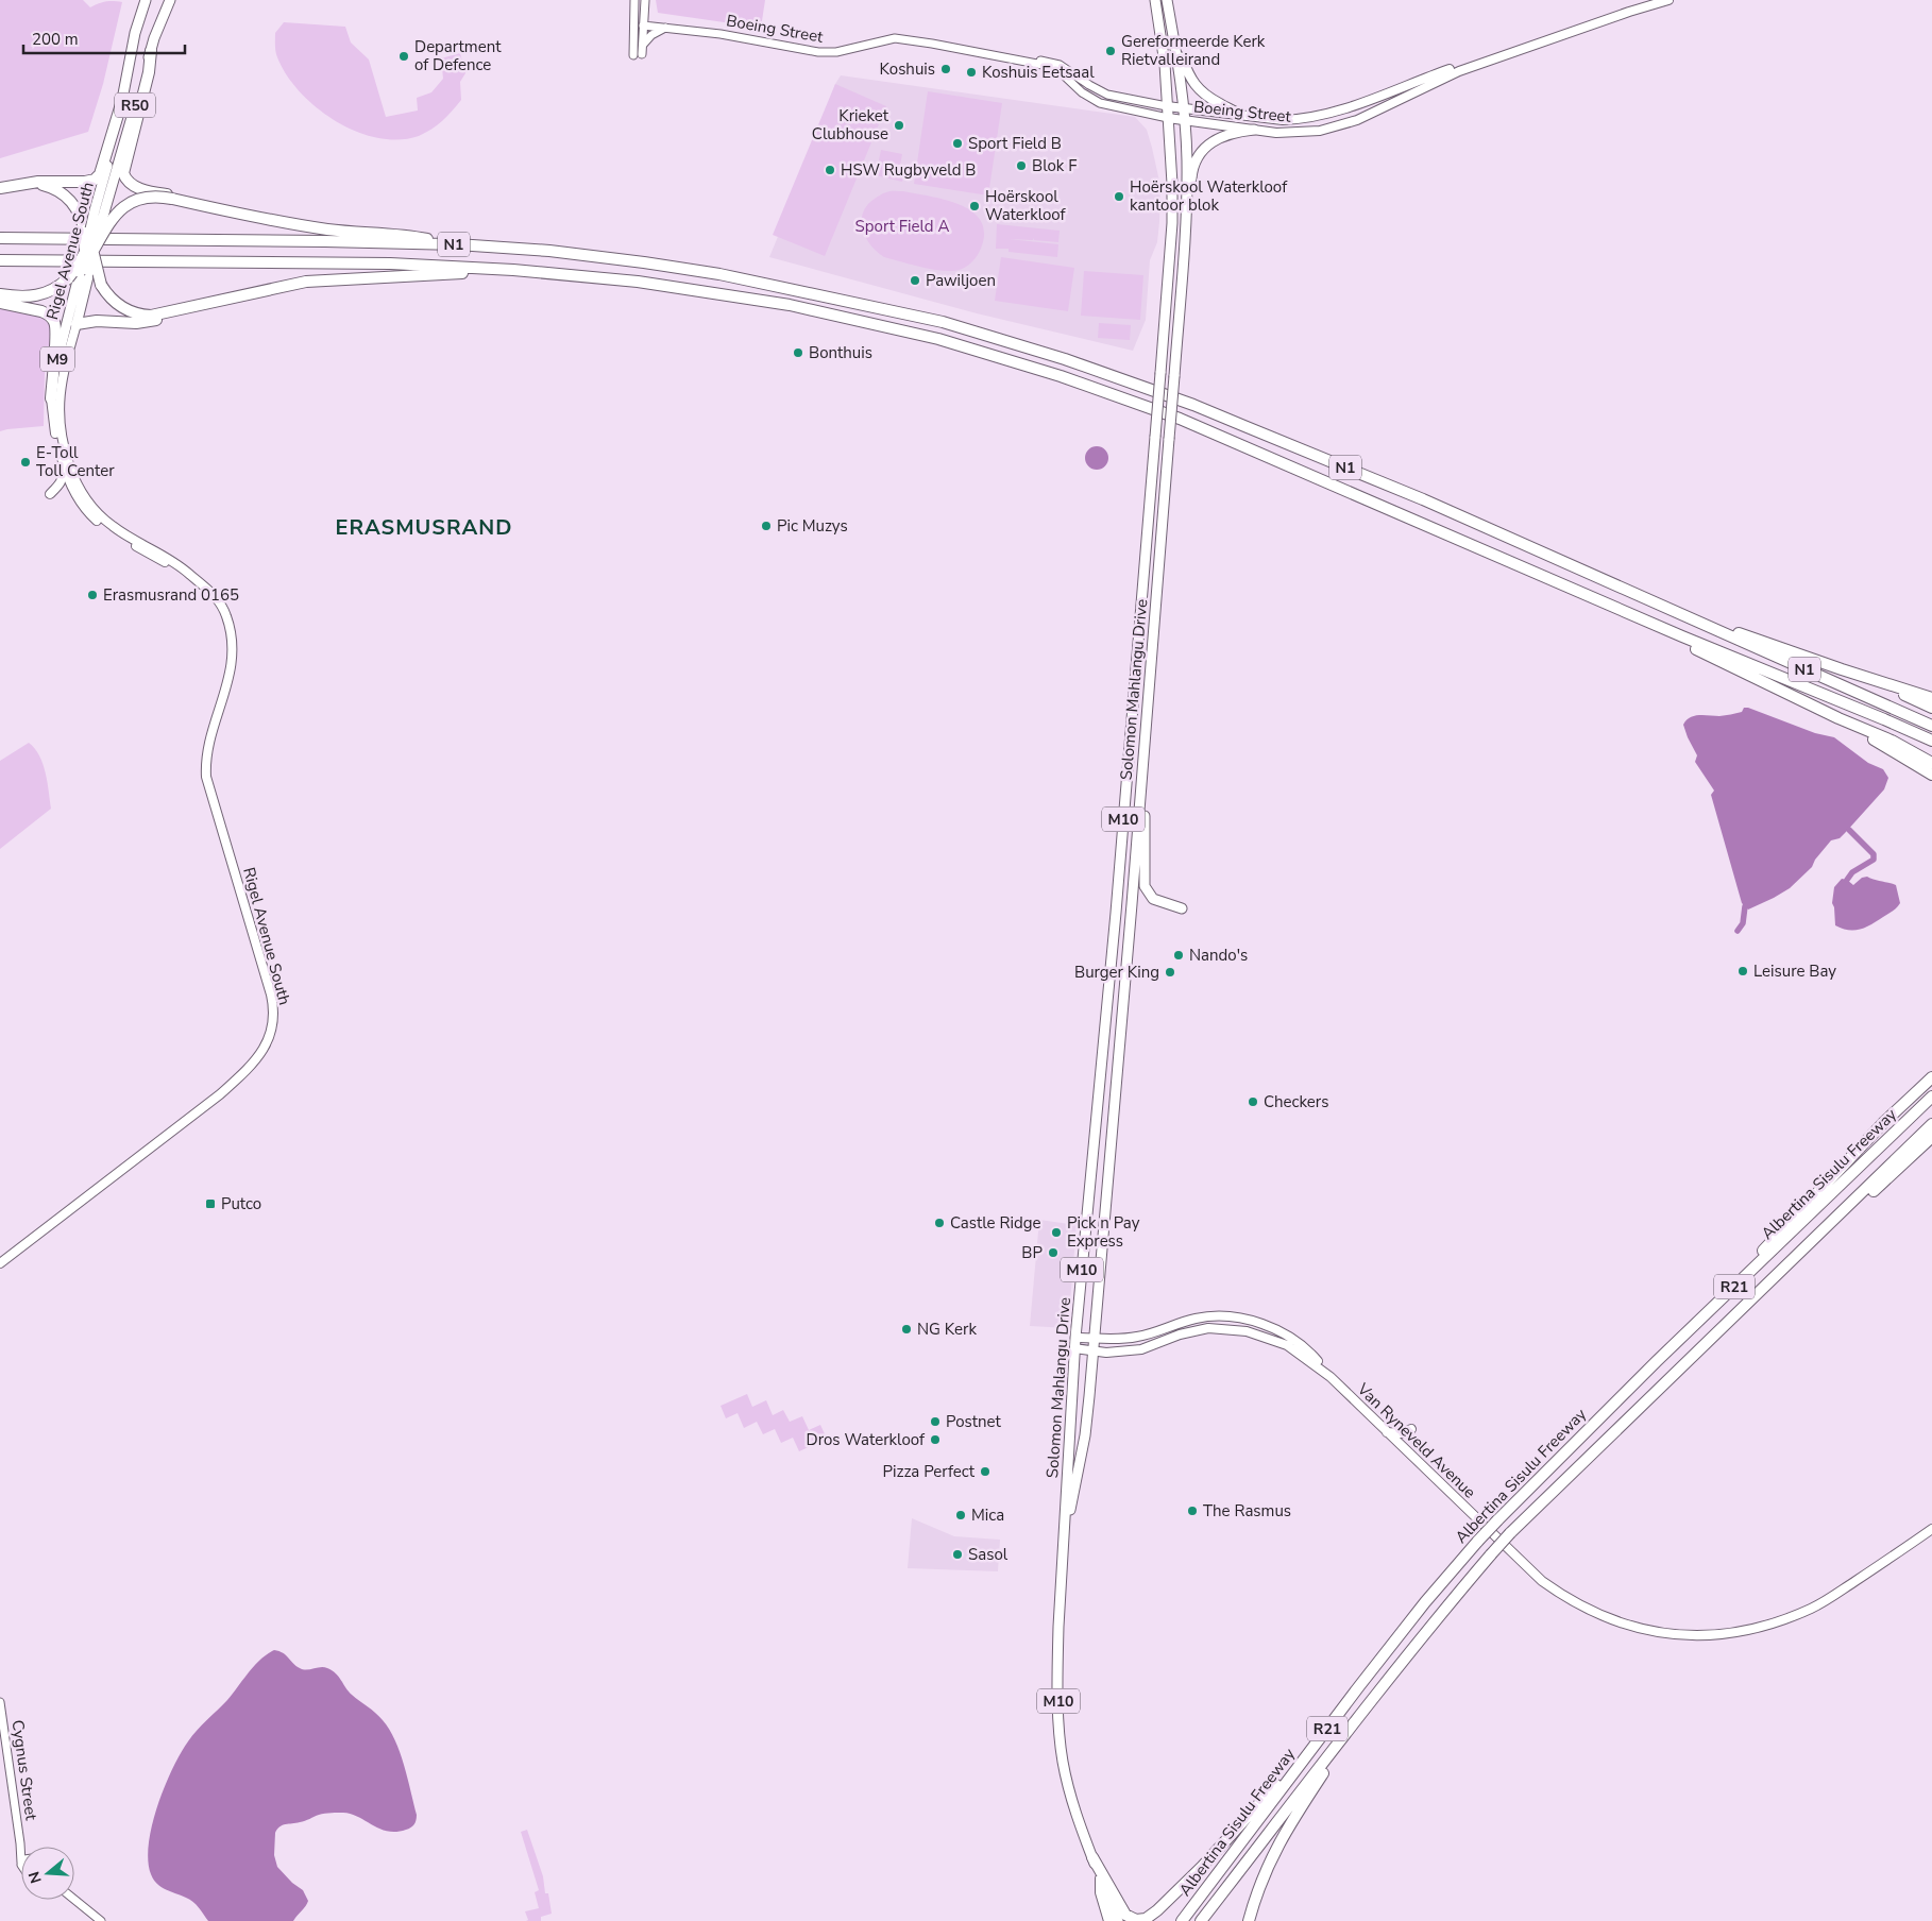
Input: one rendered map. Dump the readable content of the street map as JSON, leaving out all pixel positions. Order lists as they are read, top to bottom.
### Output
{
  "streets": {
    "highway": ["N1", "Albertina Sisulu Freeway", "R21"],
    "main road": [
      "Boeing Street",
      "R50",
      "Rigel Avenue South",
      "M9",
      "Solomon Mahlangu Drive",
      "M10",
      "Van Ryneveld Avenue"
    ],
    "street": ["Cygnus Street"]
  },
  "crossings": [
    ["Boeing Street", "Solomon Mahlangu Drive"],
    ["Solomon Mahlangu Drive", "Van Ryneveld Avenue"]
  ],
  "districts": ["ERASMUSRAND"],
  "parks": ["Sport Field A"],
  "places": {
    "other": [
      "Gereformeerde Kerk Rietvalleirand",
      "Department of Defence",
      "Koshuis",
      "Koshuis Eetsaal",
      "Krieket Clubhouse",
      "Sport Field B",
      "Blok F",
      "HSW Rugbyveld B",
      "Hoërskool Waterkloof kantoor blok",
      "Hoërskool Waterkloof",
      "Pawiljoen",
      "Bonthuis",
      "E-Toll Toll Center",
      "Pic Muzys",
      "Erasmusrand 0165",
      "Nando's",
      "Leisure Bay",
      "Burger King",
      "Checkers",
      "Castle Ridge",
      "Pick n Pay Express",
      "BP",
      "NG Kerk",
      "Postnet",
      "Dros Waterkloof",
      "Pizza Perfect",
      "The Rasmus",
      "Mica",
      "Sasol"
    ],
    "transit": ["Putco"]
  },
  "scale_bar": "200 m",
  "north": "left"
}
